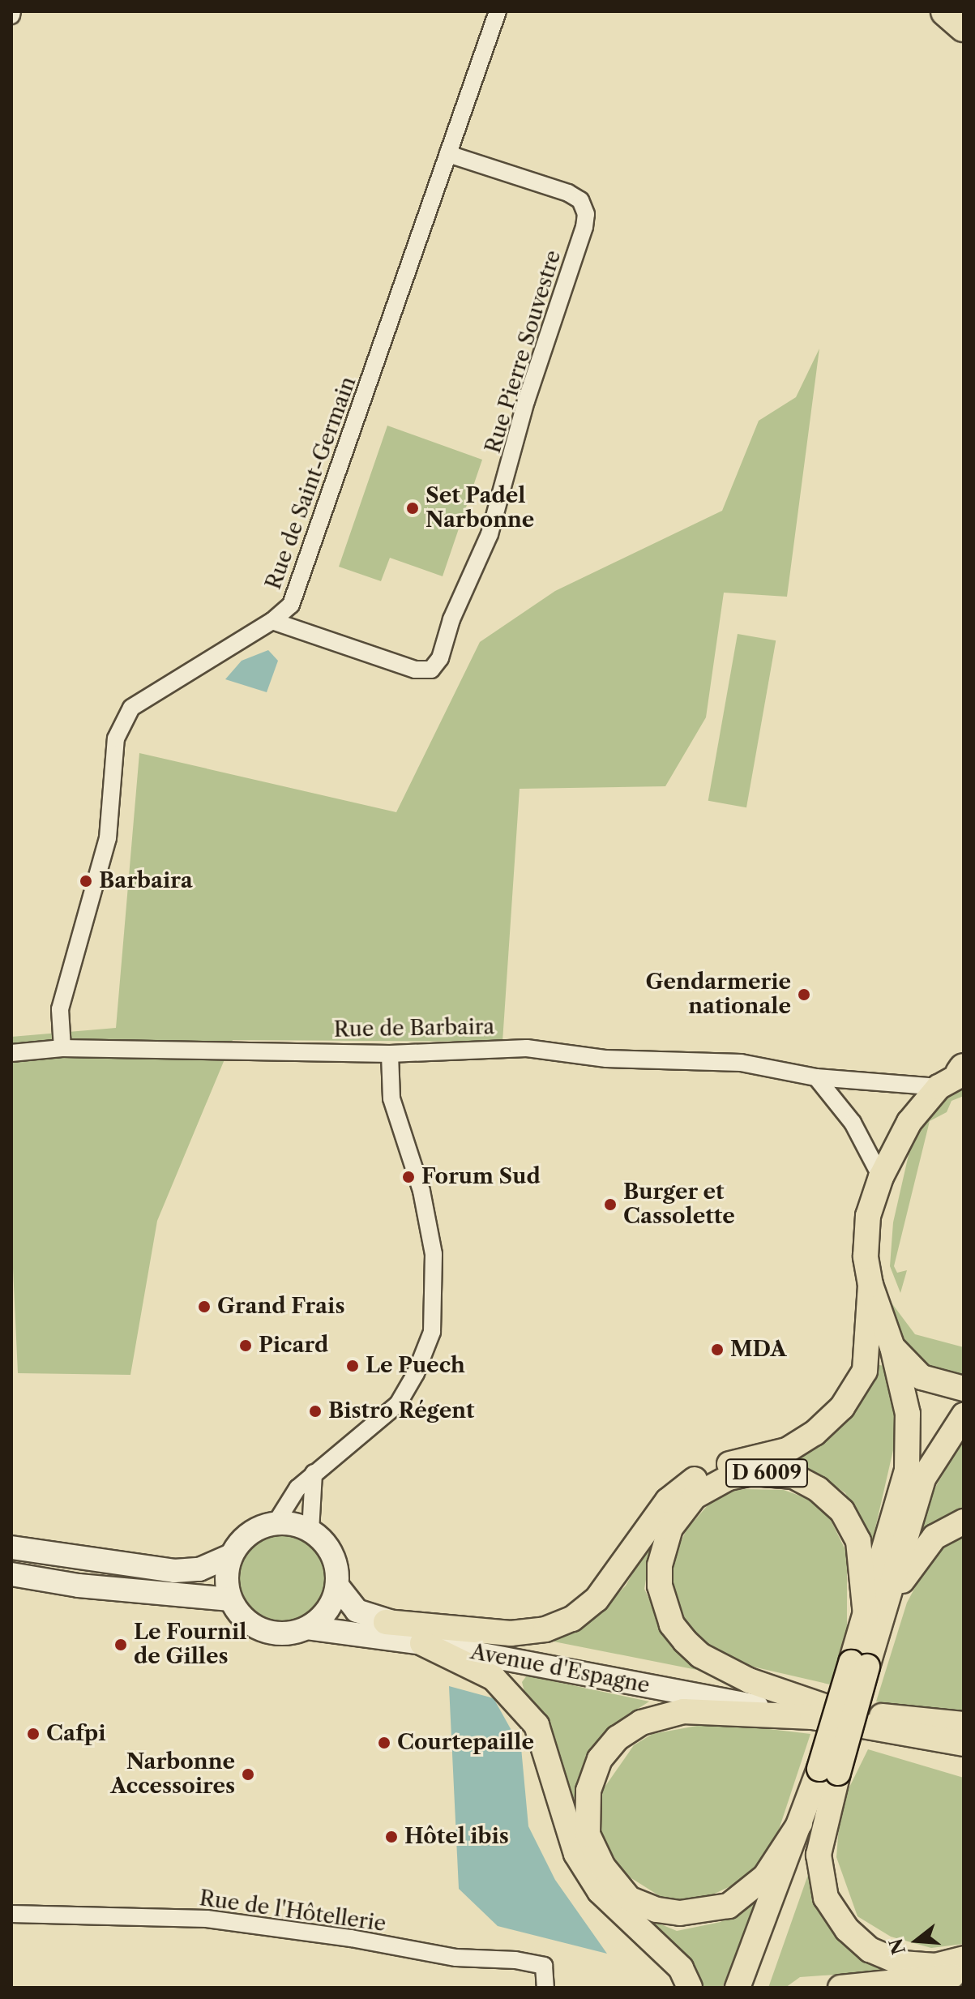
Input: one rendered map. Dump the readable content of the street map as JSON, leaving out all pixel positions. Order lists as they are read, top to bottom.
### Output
{
  "streets": {
    "main road": ["D 6009", "Avenue d'Espagne"],
    "street": [
      "Rue Pierre Souvestre",
      "Rue de Saint-Germain",
      "Rue de Barbaira",
      "Rue de l'Hôtellerie"
    ]
  },
  "crossings": [
    ["Rue Pierre Souvestre", "Rue de Saint-Germain"],
    ["Rue de Saint-Germain", "Rue de Barbaira"],
    ["Rue de Barbaira", "D 6009"],
    ["D 6009", "Avenue d'Espagne"]
  ],
  "places": [
    "Set Padel Narbonne",
    "Barbaira",
    "Gendarmerie nationale",
    "Forum Sud",
    "Burger et Cassolette",
    "Grand Frais",
    "Picard",
    "MDA",
    "Le Puech",
    "Bistro Régent",
    "Le Fournil de Gilles",
    "Cafpi",
    "Courtepaille",
    "Narbonne Accessoires",
    "Hôtel ibis"
  ],
  "north": "left"
}
